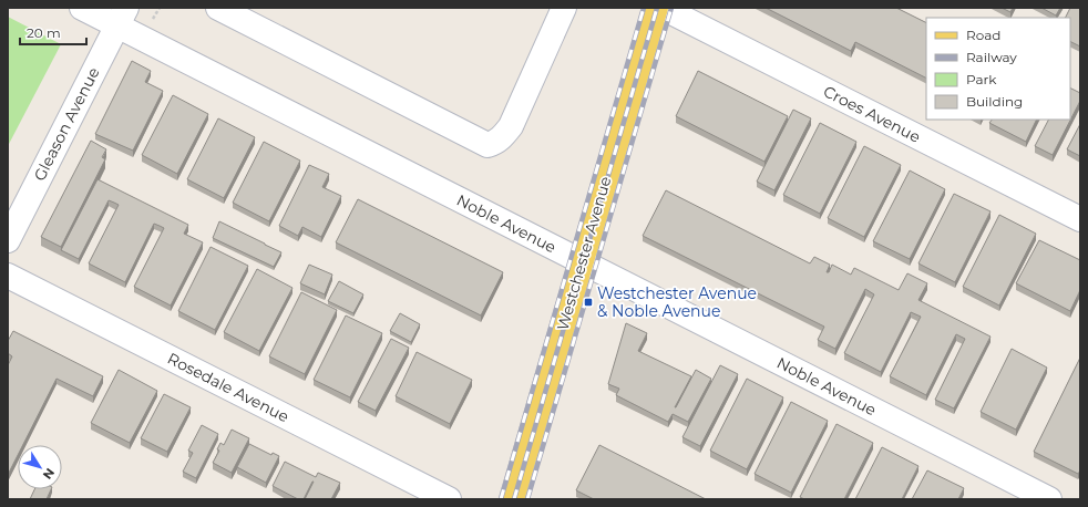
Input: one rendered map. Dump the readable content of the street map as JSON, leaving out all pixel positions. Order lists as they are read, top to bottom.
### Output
{
  "streets": {
    "main road": ["Westchester Avenue"],
    "street": [
      "Croes Avenue",
      "Gleason Avenue",
      "Noble Avenue",
      "Rosedale Avenue"
    ]
  },
  "crossings": [
    ["Gleason Avenue", "Noble Avenue"],
    ["Noble Avenue", "Westchester Avenue"]
  ],
  "places": {
    "transit": ["Westchester Avenue & Noble Avenue"]
  },
  "legend": [
    "Road",
    "Railway",
    "Park",
    "Building"
  ],
  "scale_bar": "20 m",
  "north": "bottom right"
}
